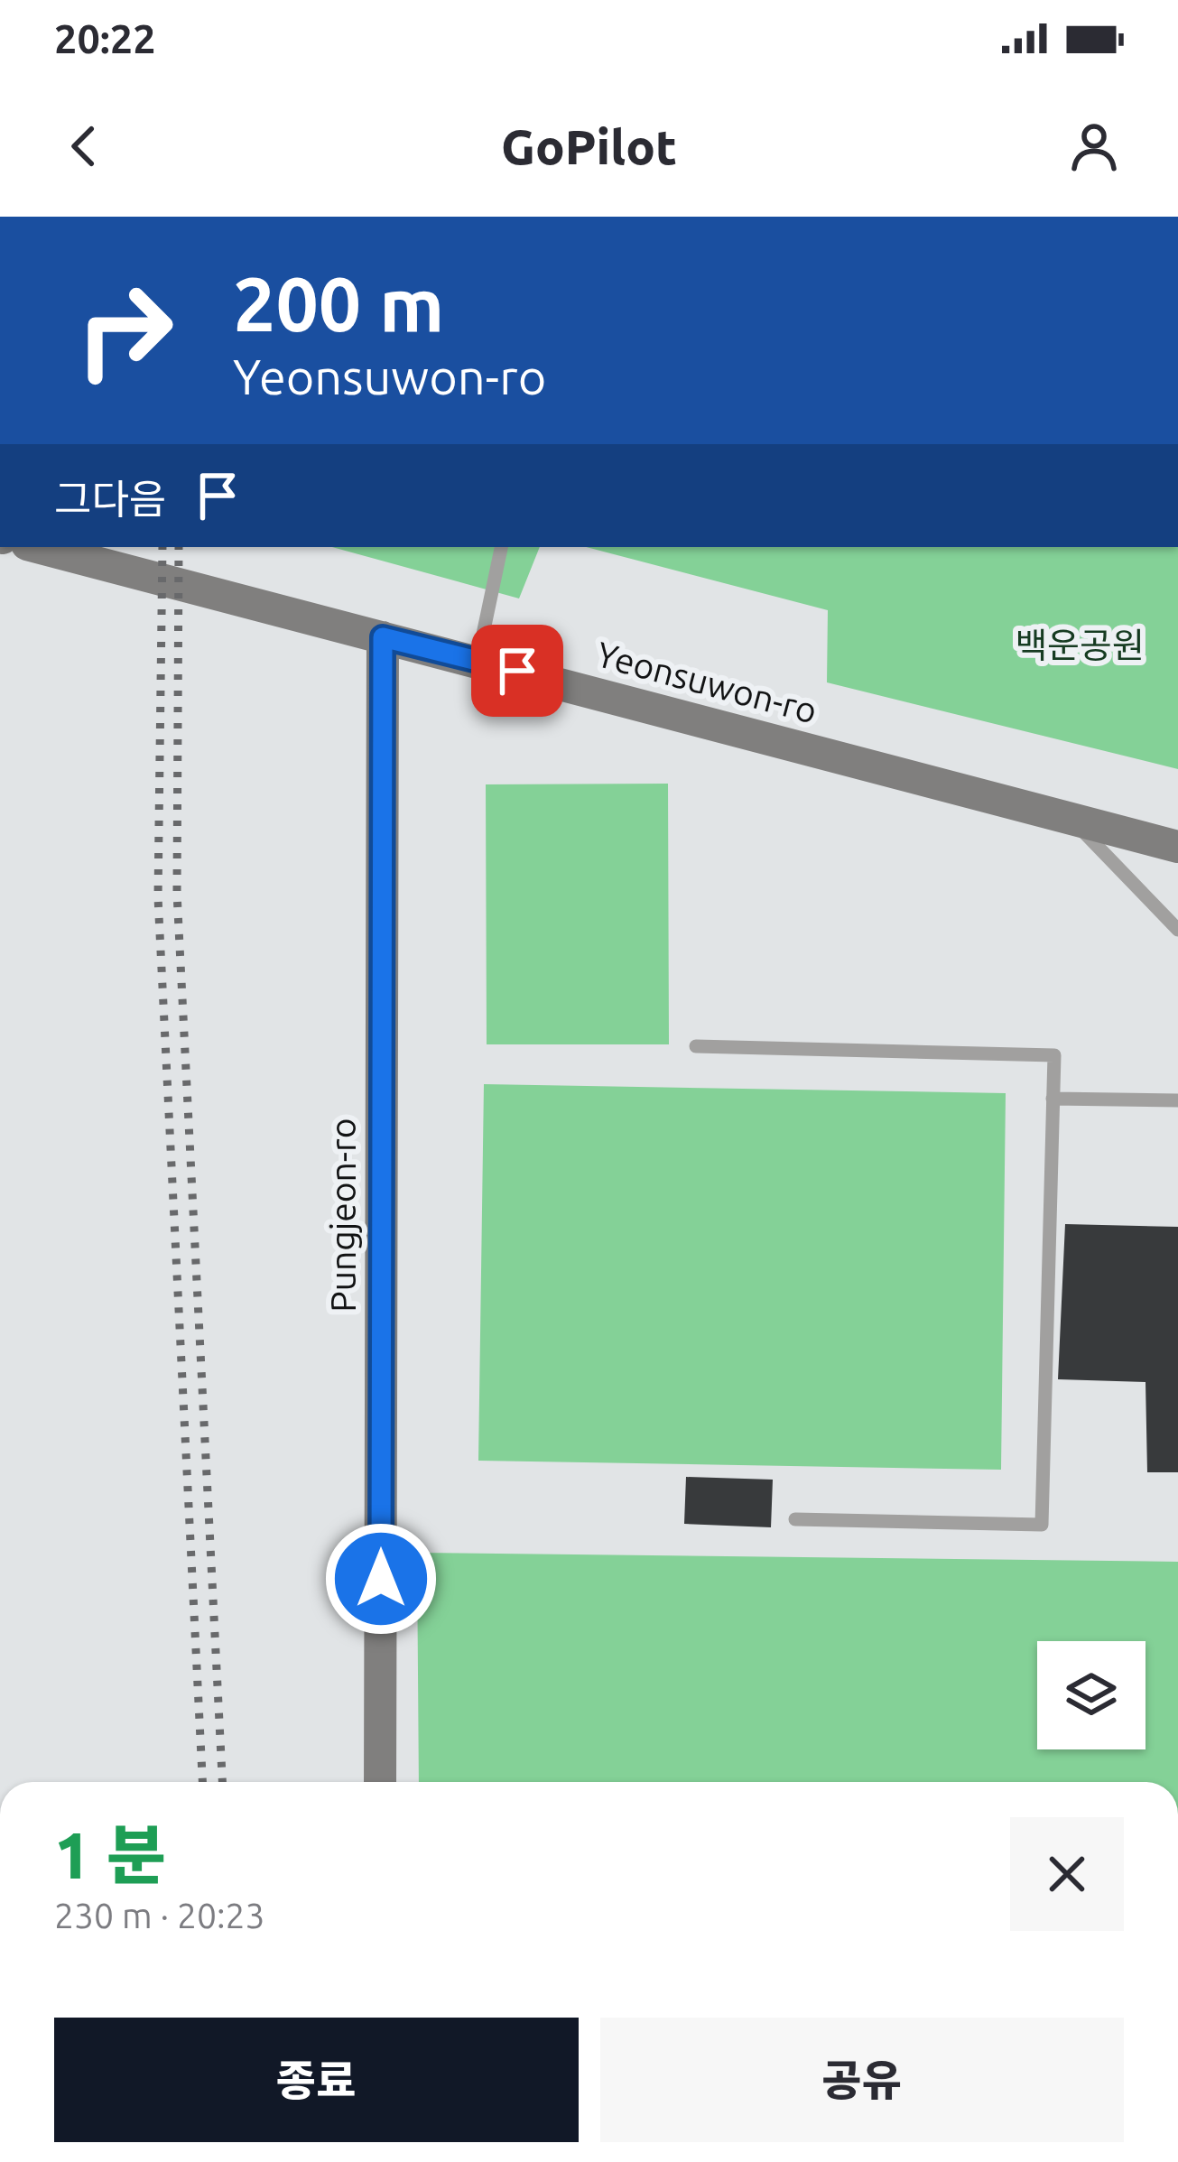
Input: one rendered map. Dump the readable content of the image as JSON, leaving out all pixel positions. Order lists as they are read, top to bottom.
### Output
{
  "streets": {
    "street": ["Yeonsuwon-ro", "Pungjeon-ro"]
  },
  "crossings": [
    ["Yeonsuwon-ro", "Pungjeon-ro"]
  ],
  "parks": ["백운공원"],
  "page": {
    "status": "20:22",
    "header": "GoPilot",
    "turn": ["200 m", "Yeonsuwon-ro"],
    "then": "그다음",
    "heading": ["1 분", "230 m · 20:23"],
    "buttons": ["종료", "공유"]
  }
}
